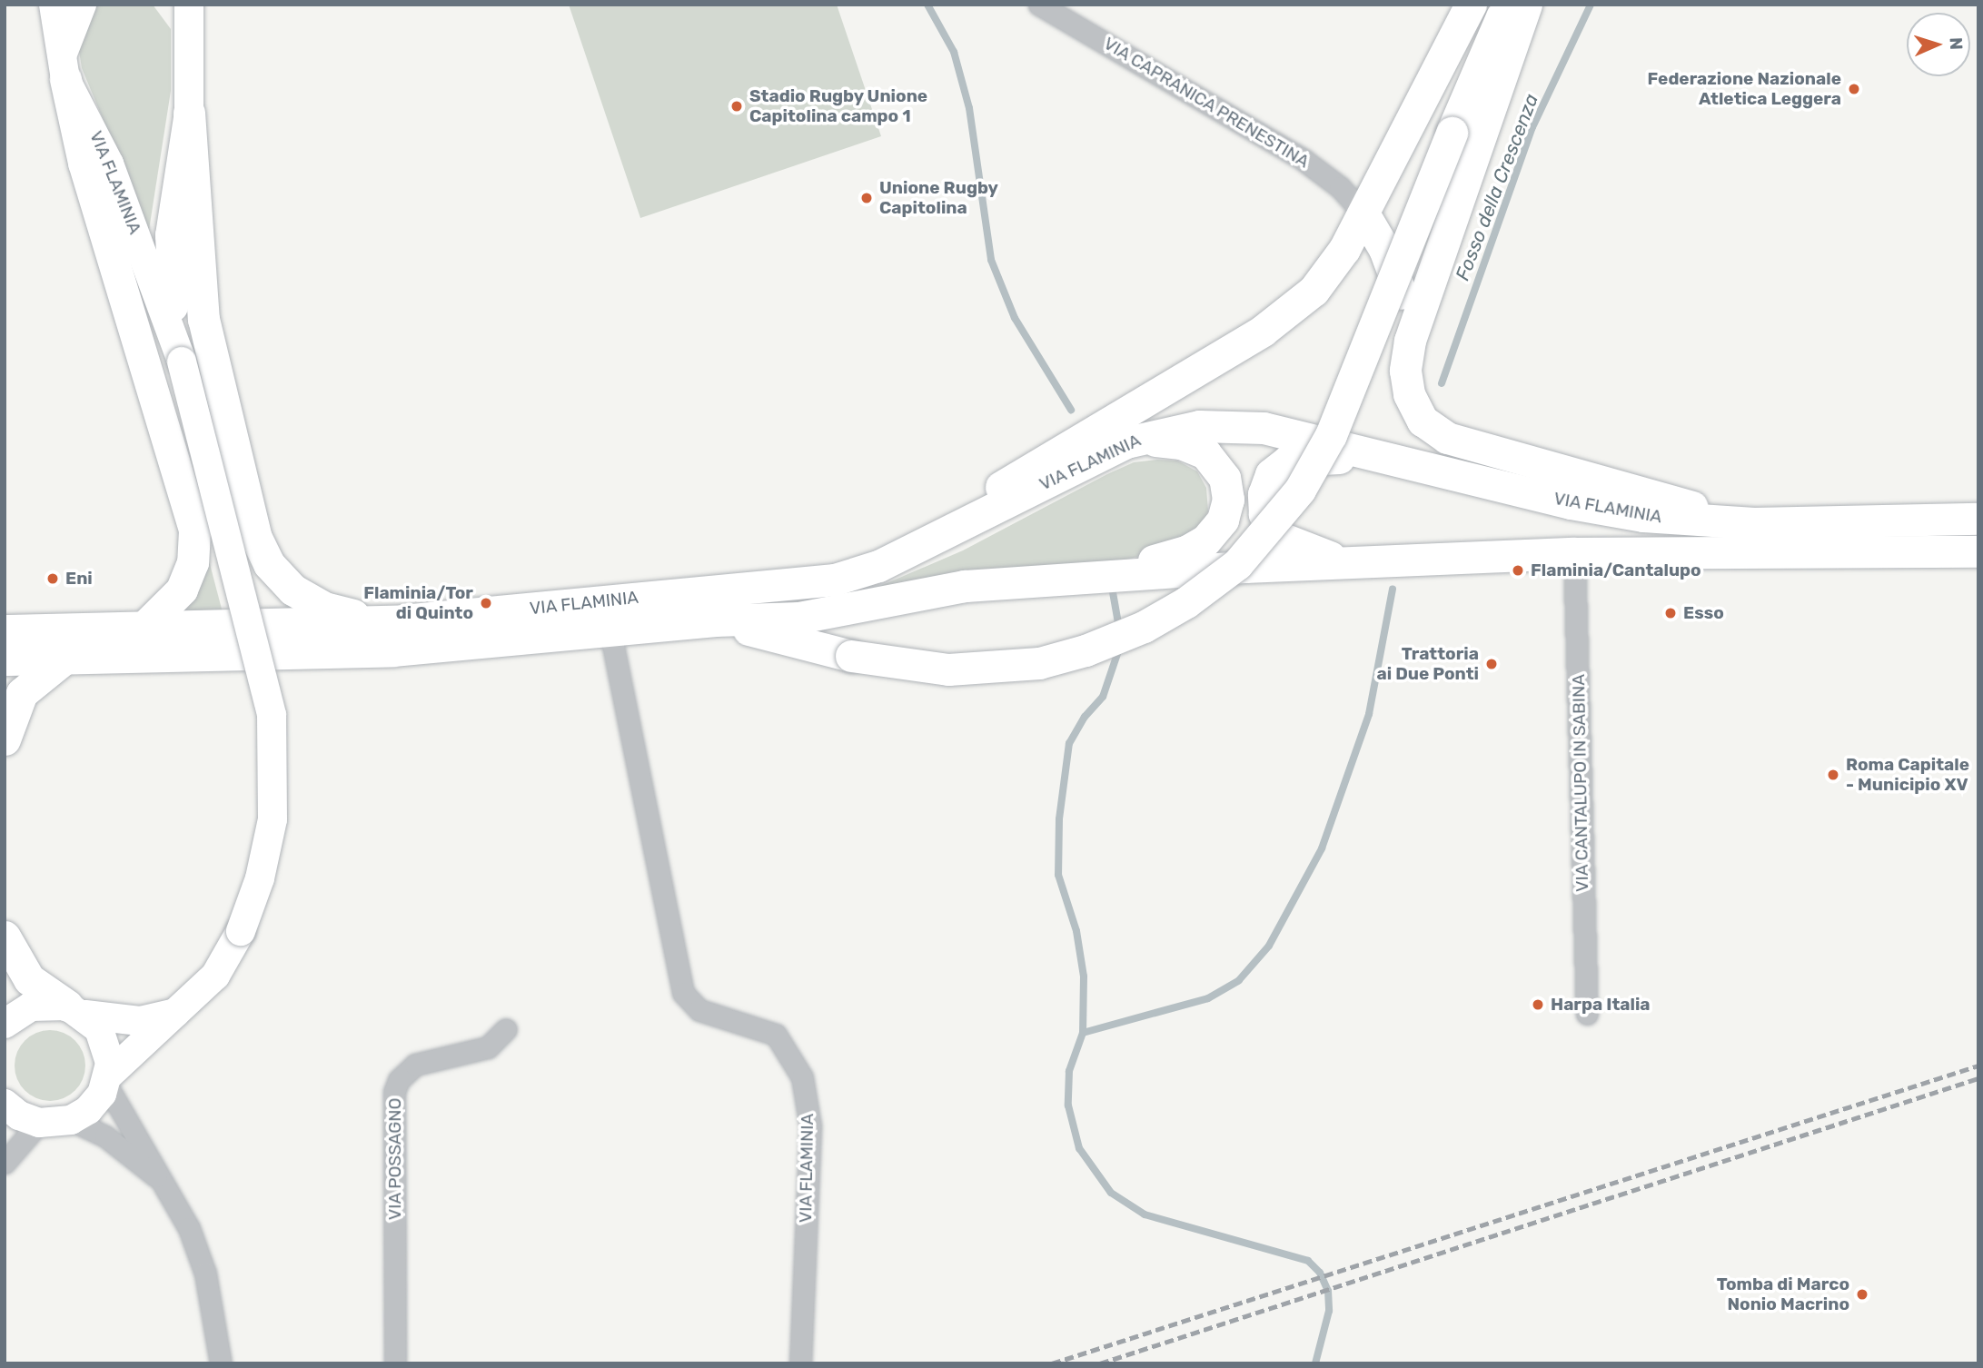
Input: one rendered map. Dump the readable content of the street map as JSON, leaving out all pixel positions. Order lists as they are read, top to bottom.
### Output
{
  "streets": {
    "main road": ["VIA FLAMINIA"],
    "street": ["VIA CAPRANICA PRENESTINA", "VIA CANTALUPO IN SABINA", "VIA POSSAGNO"]
  },
  "crossings": [
    ["VIA FLAMINIA", "VIA CANTALUPO IN SABINA"]
  ],
  "water": ["Fosso della Crescenza"],
  "places": [
    "Federazione Nazionale Atletica Leggera",
    "Stadio Rugby Unione Capitolina campo 1",
    "Unione Rugby Capitolina",
    "Flaminia/Cantalupo",
    "Eni",
    "Flaminia/Tor di Quinto",
    "Esso",
    "Trattoria ai Due Ponti",
    "Roma Capitale - Municipio XV",
    "Harpa Italia",
    "Tomba di Marco Nonio Macrino"
  ],
  "north": "right"
}
